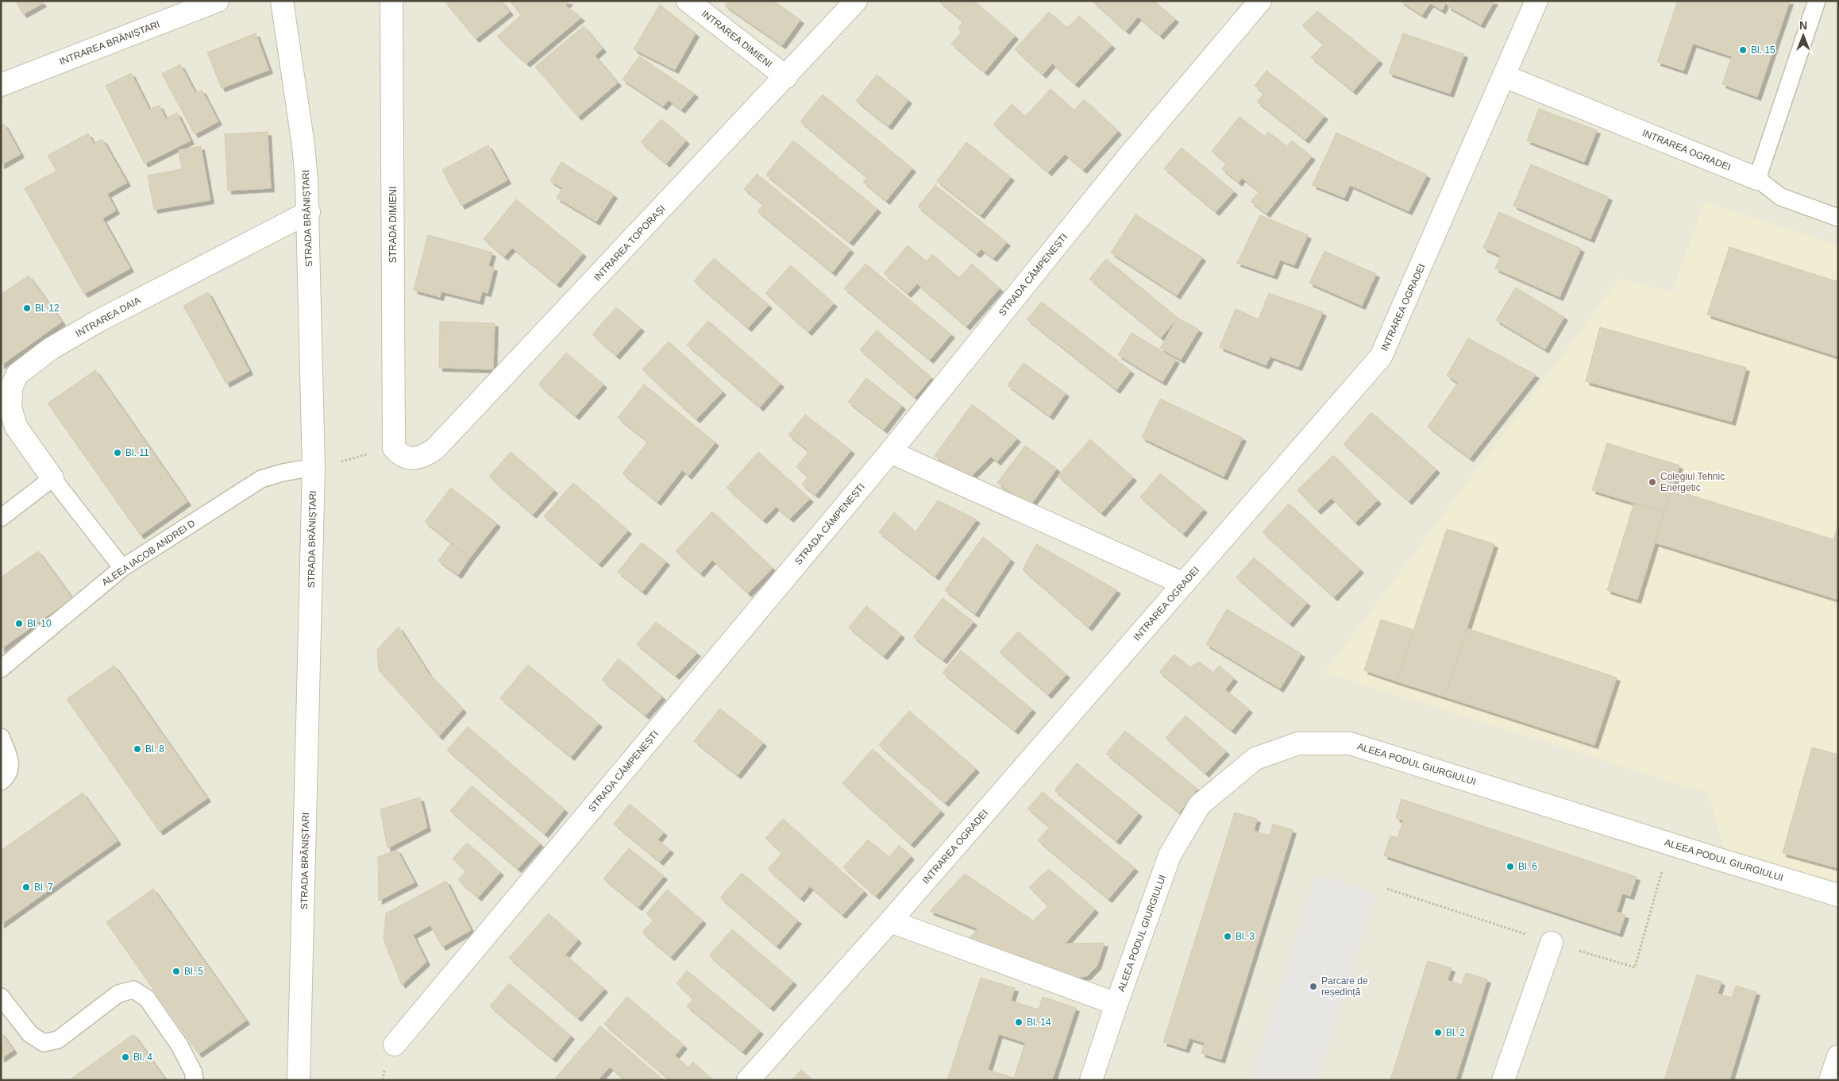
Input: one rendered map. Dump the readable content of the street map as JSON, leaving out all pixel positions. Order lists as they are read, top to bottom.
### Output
{
  "streets": {
    "street": [
      "INTRAREA DIMIENI",
      "INTRAREA BRĂNIȘTARI",
      "INTRAREA OGRADEI",
      "STRADA BRĂNIȘTARI",
      "STRADA DIMIENI",
      "INTRAREA TOPORAȘI",
      "STRADA CÂMPENEȘTI",
      "INTRAREA DAIA",
      "ALEEA PODUL GIURGIULUI"
    ],
    "lane": ["ALEEA IACOB ANDREI D"]
  },
  "crossings": [
    ["INTRAREA DIMIENI", "INTRAREA TOPORAȘI"],
    ["STRADA BRĂNIȘTARI", "INTRAREA DAIA"],
    ["STRADA BRĂNIȘTARI", "ALEEA IACOB ANDREI D"],
    ["STRADA DIMIENI", "INTRAREA TOPORAȘI"]
  ],
  "places": [
    "Bl. 15",
    "Bl. 12",
    "Bl. 11",
    "Colegiul Tehnic Energetic",
    "Bl. 10",
    "Bl. 8",
    "Bl. 6",
    "Bl. 7",
    "Bl. 3",
    "Bl. 5",
    "Parcare de reședință",
    "Bl. 14",
    "Bl. 2",
    "Bl. 4"
  ],
  "north": "top"
}
